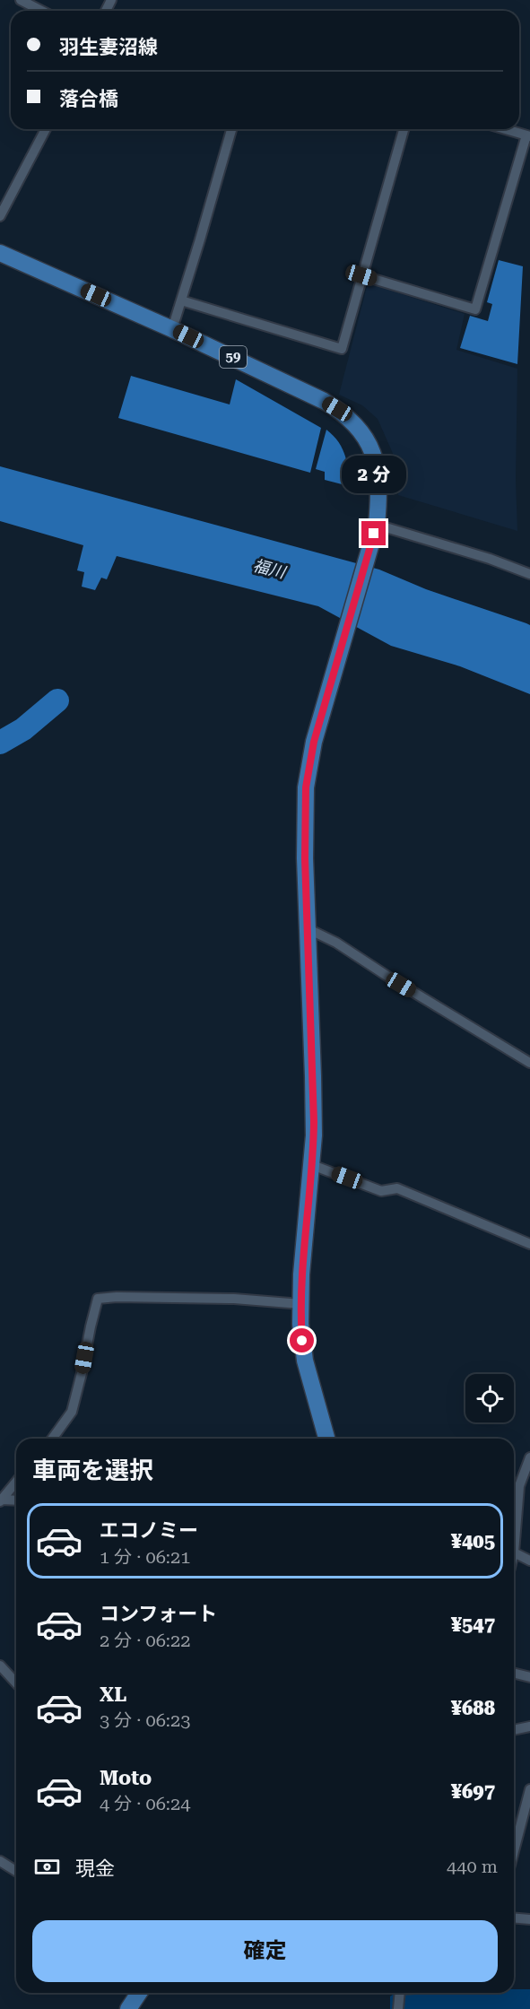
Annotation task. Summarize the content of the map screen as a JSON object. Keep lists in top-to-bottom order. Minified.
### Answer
{"streets":{"main road":["59"]},"water":["福川"],"page":{"banner":["羽生妻沼線","落合橋"],"bubble":"2 分","heading":"車両を選択","list":[{"name":"エコノミー","note":"1 分 · 06:21","value":"¥405"},{"name":"コンフォート","note":"2 分 · 06:22","value":"¥547"},{"name":"XL","note":"3 分 · 06:23","value":"¥688"},{"name":"Moto","note":"4 分 · 06:24","value":"¥697"}],"pay":["現金","440 m"],"buttons":"確定"}}
